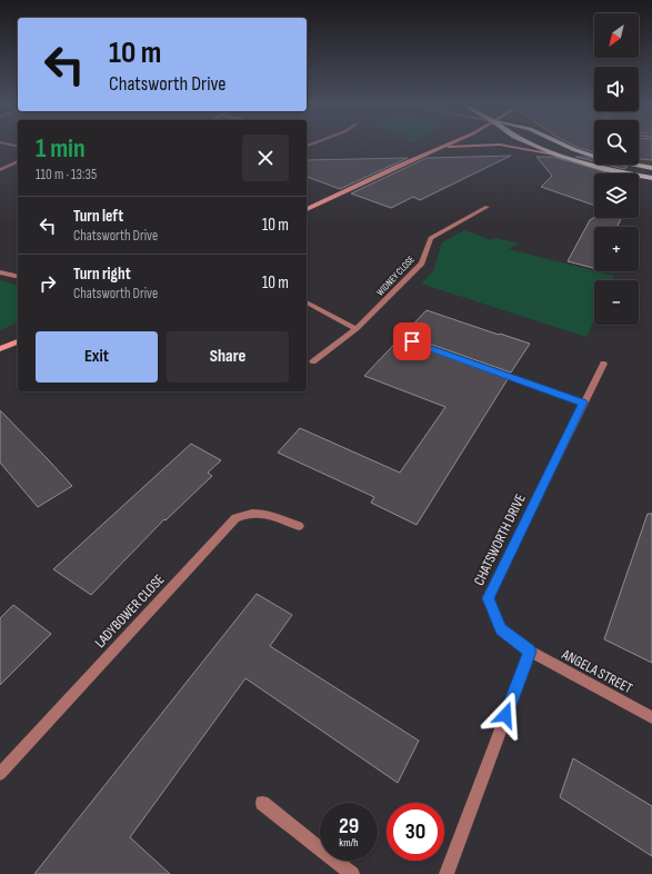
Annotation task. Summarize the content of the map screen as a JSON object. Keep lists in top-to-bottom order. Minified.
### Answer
{"streets":{"street":["WIDNEY CLOSE","CHATSWORTH DRIVE","LADYBOWER CLOSE","ANGELA STREET"]},"crossings":[["CHATSWORTH DRIVE","ANGELA STREET"]],"north":"bottom left","page":{"map_buttons":["+","−"],"turn":["10 m","Chatsworth Drive"],"heading":["1 min","110 m · 13:35"],"list":[{"name":"Turn left","note":"Chatsworth Drive","value":"10 m"},{"name":"Turn right","note":"Chatsworth Drive","value":"10 m"}],"buttons":["Exit","Share"],"speed":"29 km/h","limit":"30"}}
